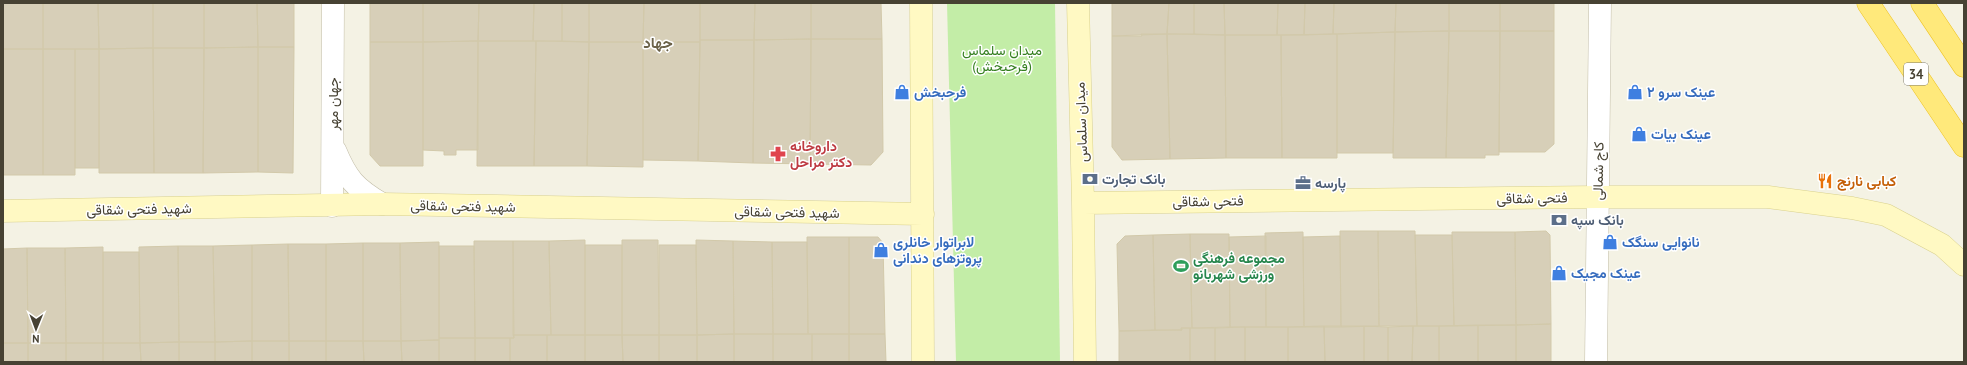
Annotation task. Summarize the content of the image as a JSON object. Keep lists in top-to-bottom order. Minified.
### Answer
{"streets":{"highway":["34"],"main road":["میدان سلماس","فتحی شقاقی","شهید فتحی شقاقی"],"street":["جهان مهر","کاج شمالی"]},"crossings":[["جهان مهر","شهید فتحی شقاقی"],["میدان سلماس","فتحی شقاقی"],["کاج شمالی","فتحی شقاقی"]],"districts":["جهاد"],"parks":["میدان سلماس (فرحبخش)"],"places":{"shop":["فرحبخش","عینک سرو ۲","عینک بیات","نانوایی سنگک","لابراتوار خانلری پروتزهای دندانی","عینک مجیک"],"pharmacy":["داروخانه دکتر مراحل"],"bank":["بانک تجارت","بانک سپه"],"restaurant":["کبابی نارنج"],"office":["پارسه"],"sports":["مجموعه فرهنگی ورزشی شهربانو"]},"north":"bottom"}
